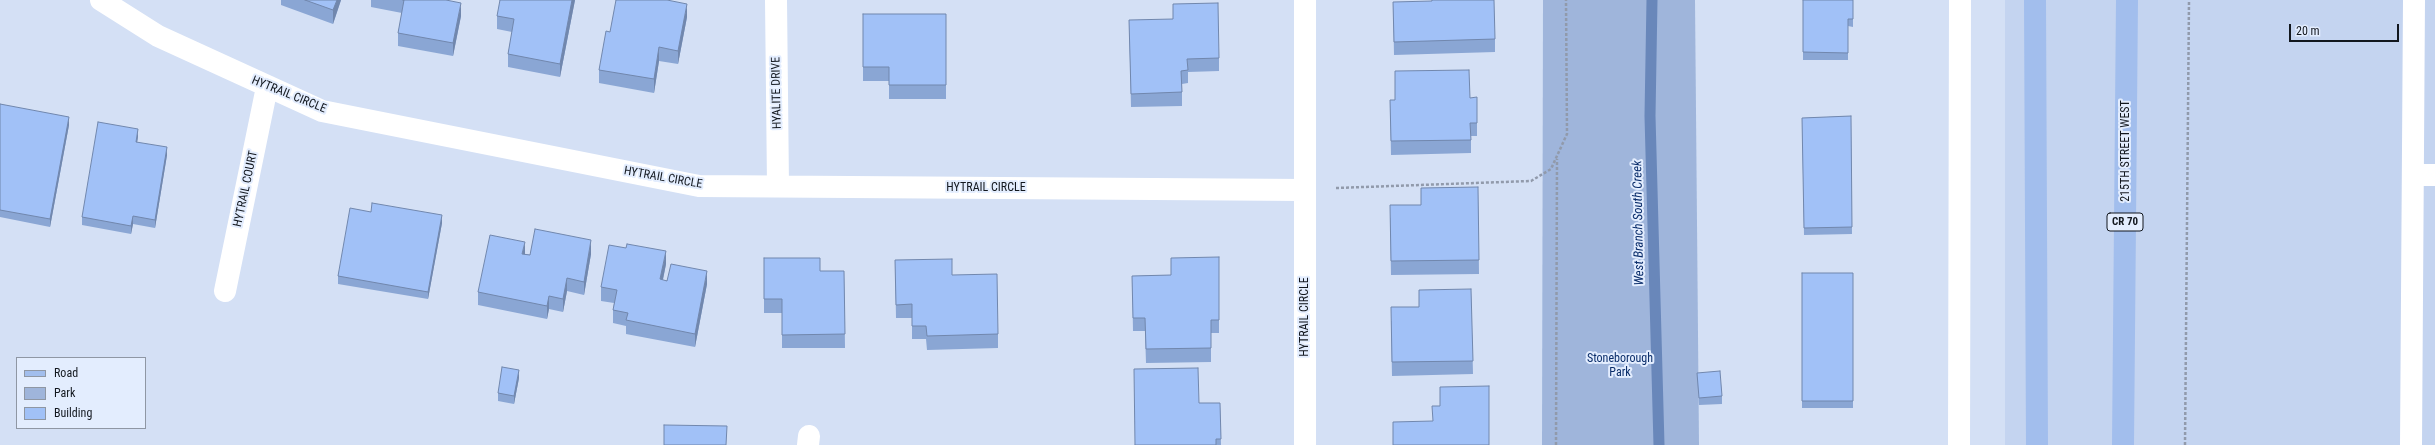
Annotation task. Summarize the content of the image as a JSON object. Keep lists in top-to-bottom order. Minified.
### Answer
{"streets":{"main road":["215TH STREET WEST","CR 70"],"street":["HYALITE DRIVE","HYTRAIL CIRCLE","HYTRAIL COURT"]},"crossings":[["HYALITE DRIVE","HYTRAIL CIRCLE"],["HYTRAIL CIRCLE","HYTRAIL COURT"]],"water":["West Branch South Creek"],"parks":["Stoneborough Park"],"legend":["Road","Park","Building"],"scale_bar":"20 m"}
